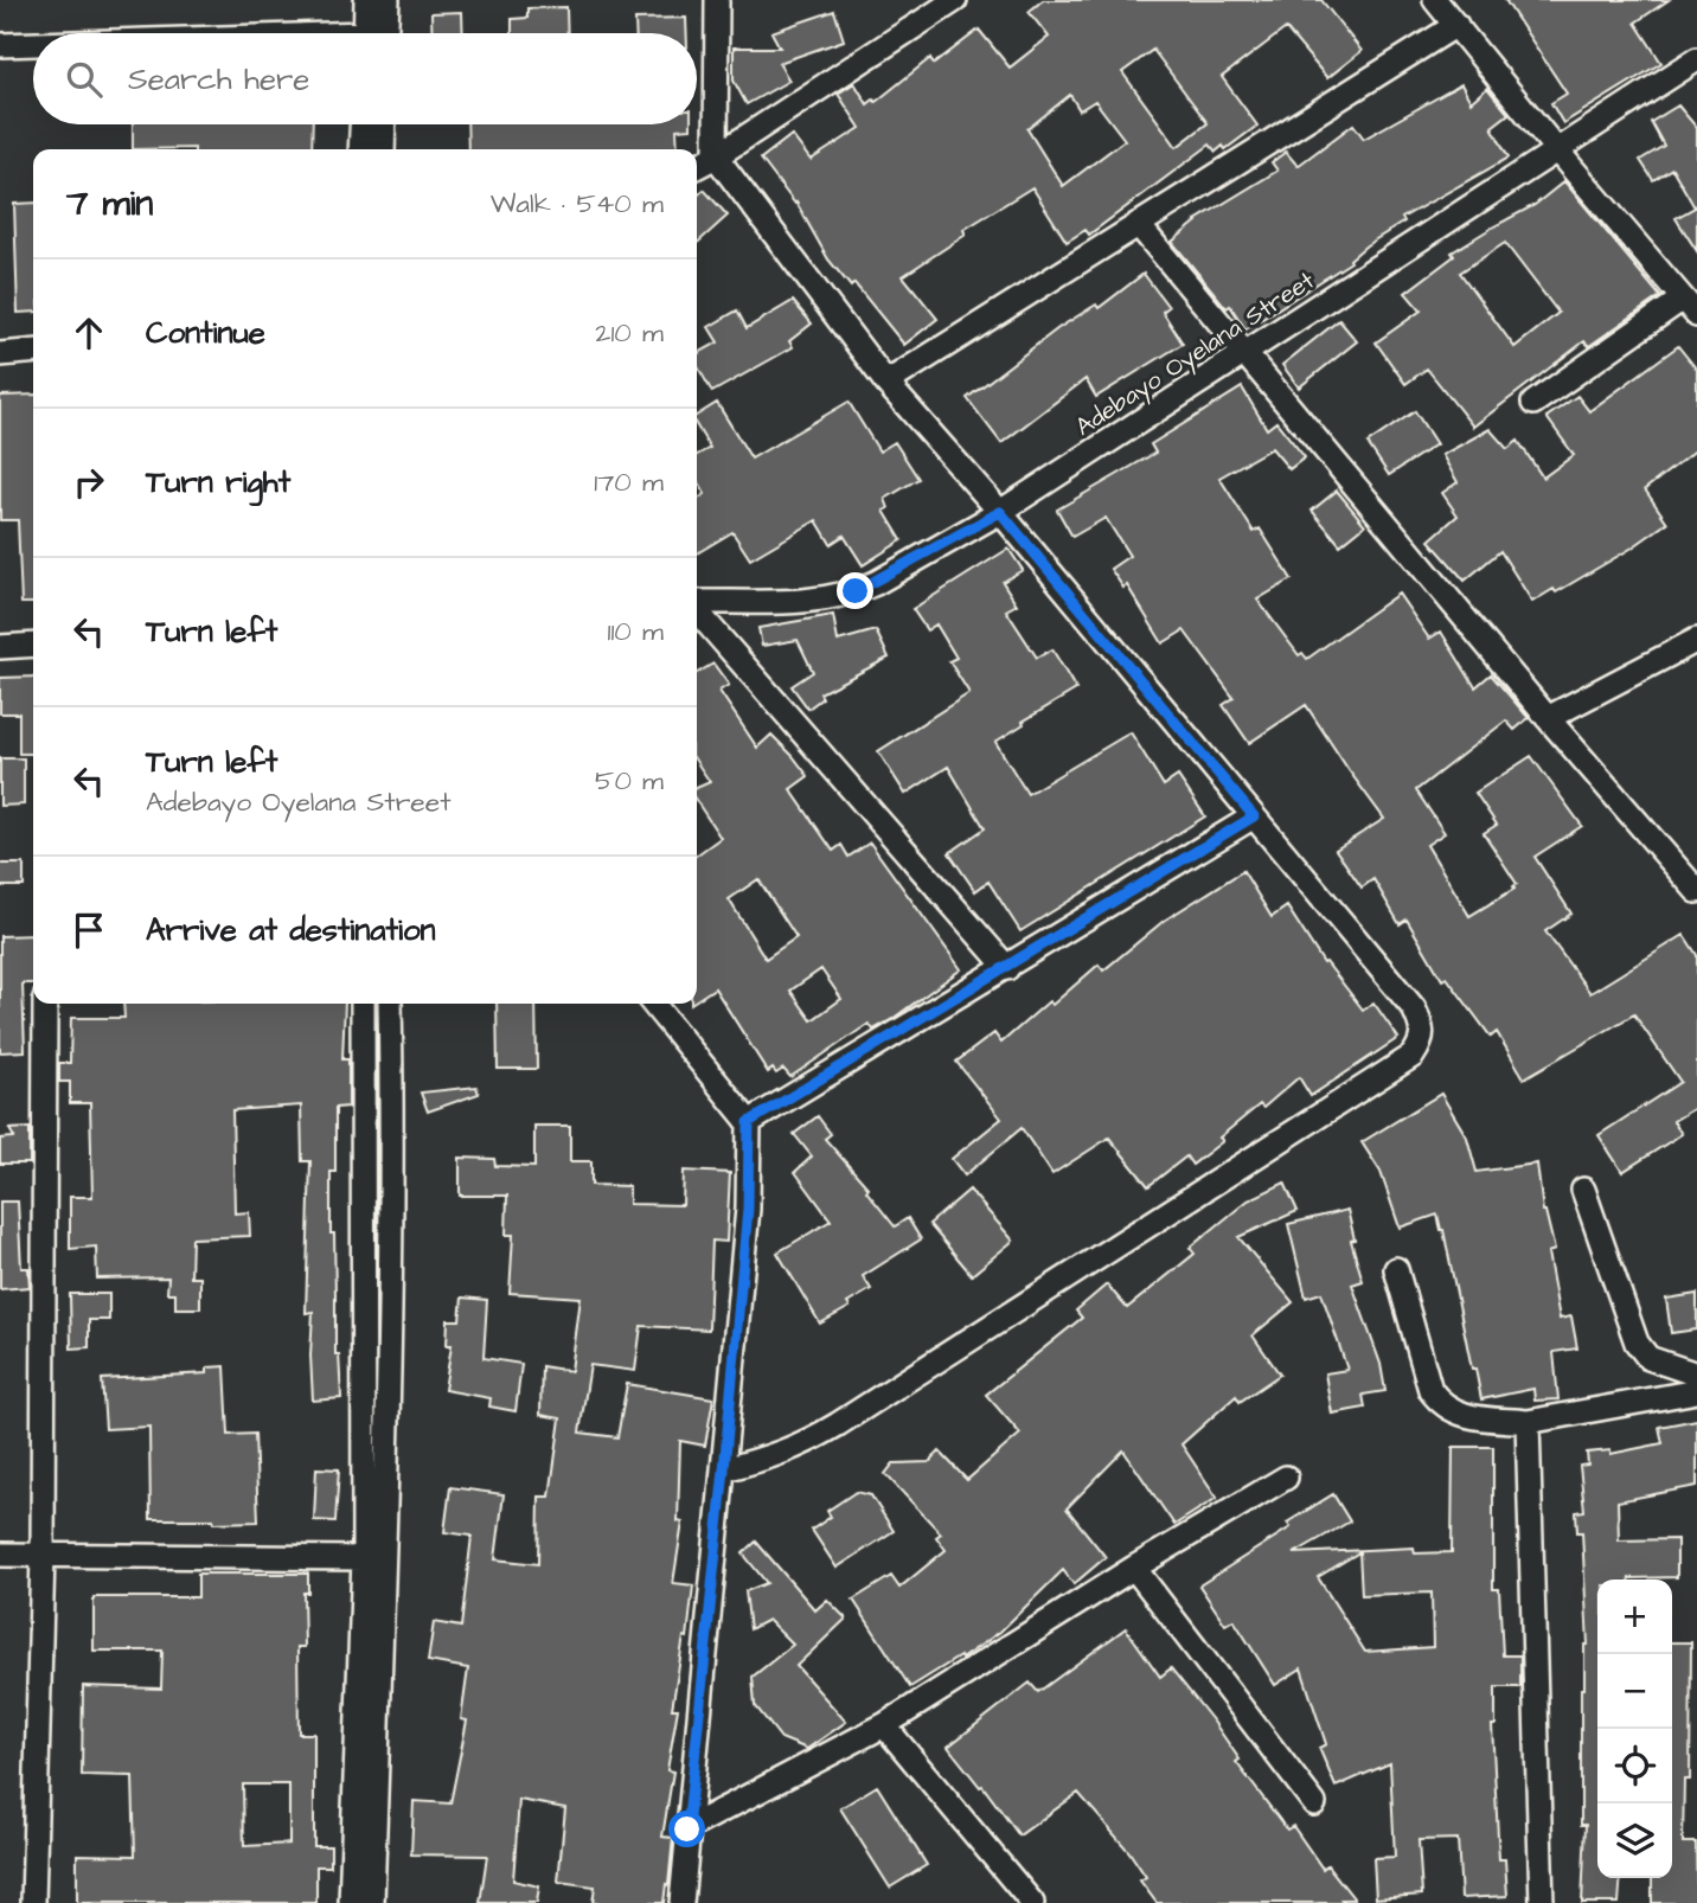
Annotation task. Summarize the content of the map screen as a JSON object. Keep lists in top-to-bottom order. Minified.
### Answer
{"streets":{"street":["Adebayo Oyelana Street"]},"page":{"search":"Search here","heading":["7 min","Walk · 540 m"],"list":[["Continue","210 m"],["Turn right","170 m"],["Turn left","110 m"],["Turn left","Adebayo Oyelana Street","50 m"],"Arrive at destination"],"map_buttons":["+","−"]}}
